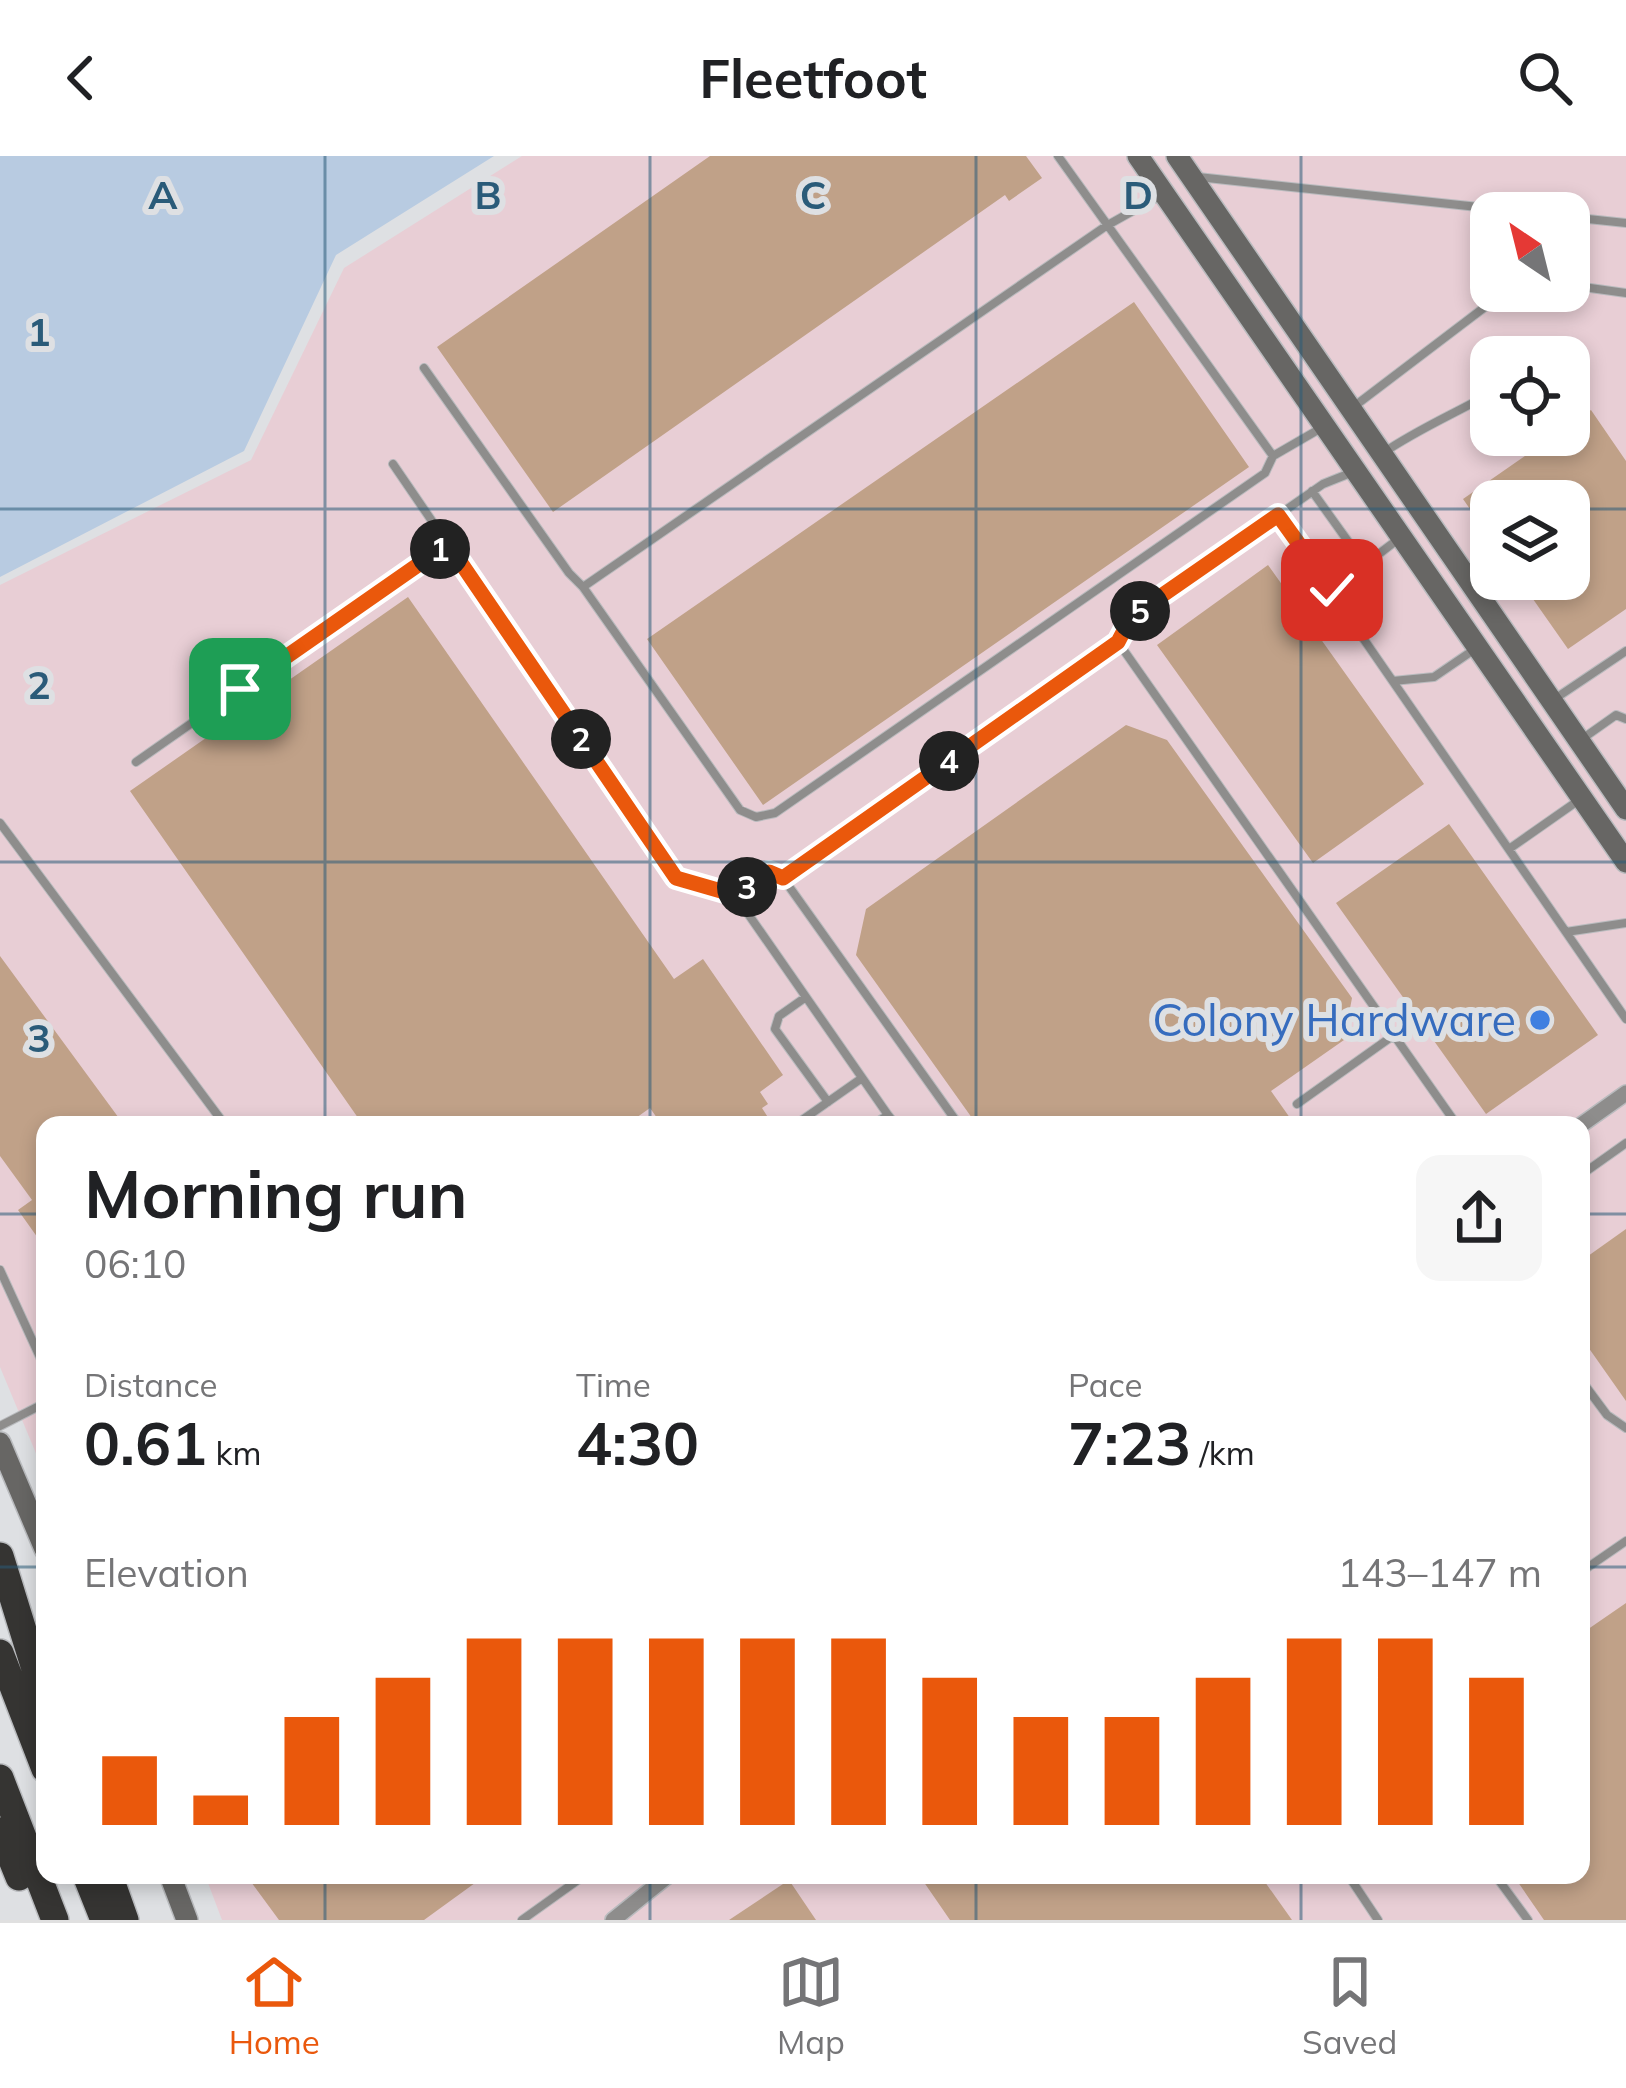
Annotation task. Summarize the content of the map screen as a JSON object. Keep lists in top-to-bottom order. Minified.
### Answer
{"places":["Colony Hardware"],"north":"top left","page":{"header":"Fleetfoot","pins":["1","5","2","4","3"],"heading":["Morning run","06:10"],"stats":[["Distance","0.61 km"],["Time","4:30"],["Pace","7:23 /km"]],"chart":["Elevation","143–147 m"],"tabs":["Home","Map","Saved"]},"grid":{"columns":["A","B","C","D"],"rows":["1","2","3"]}}
